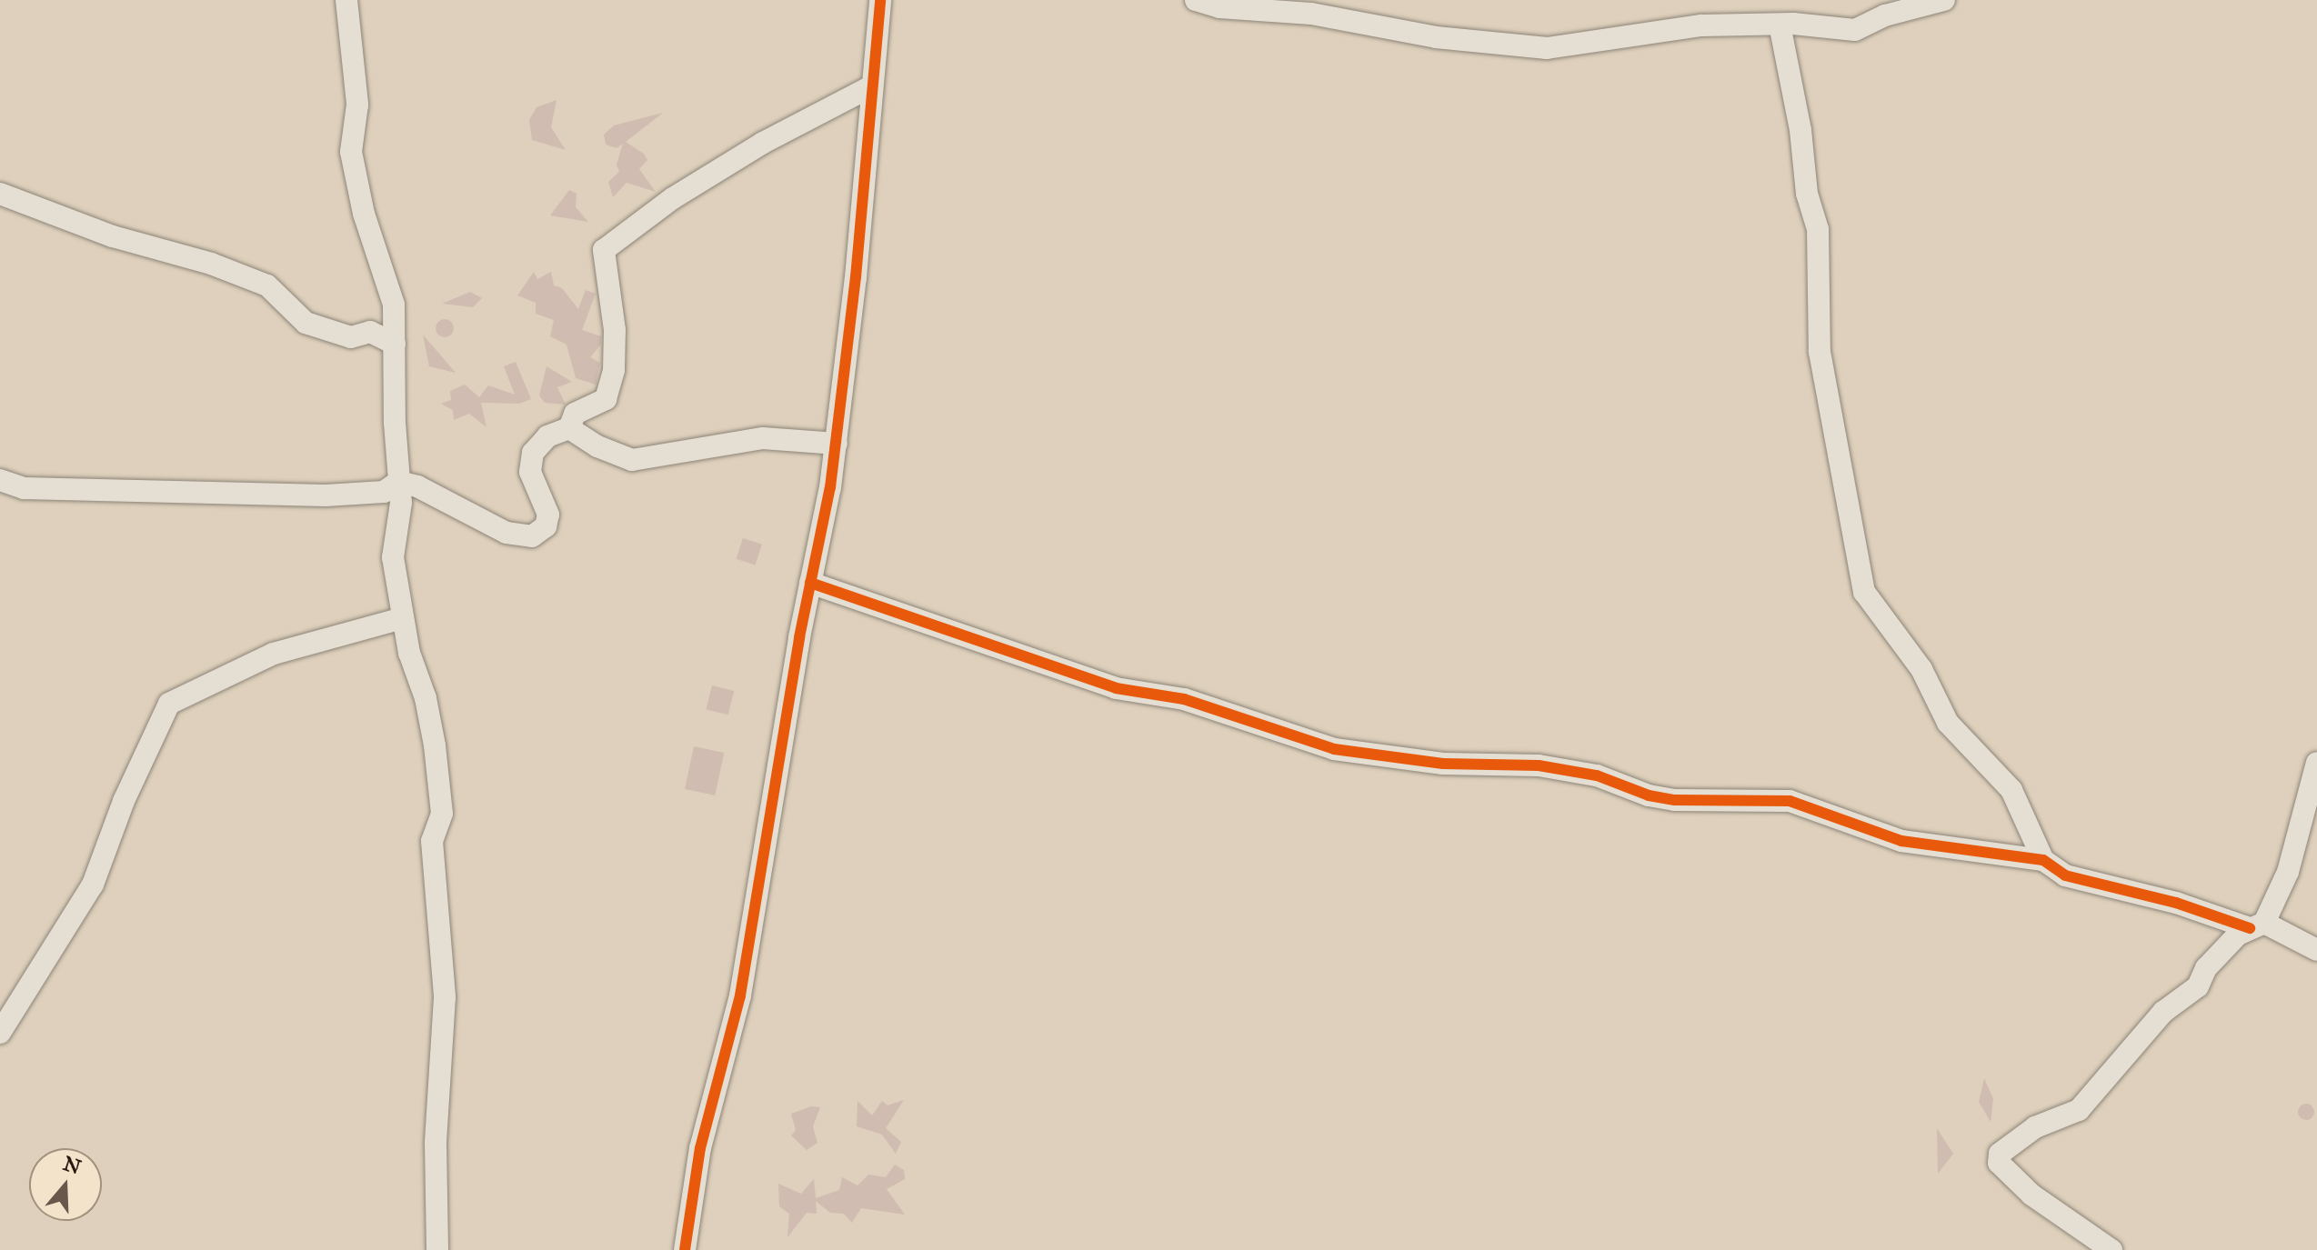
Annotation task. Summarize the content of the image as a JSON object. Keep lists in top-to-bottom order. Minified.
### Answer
{"north":"top"}
